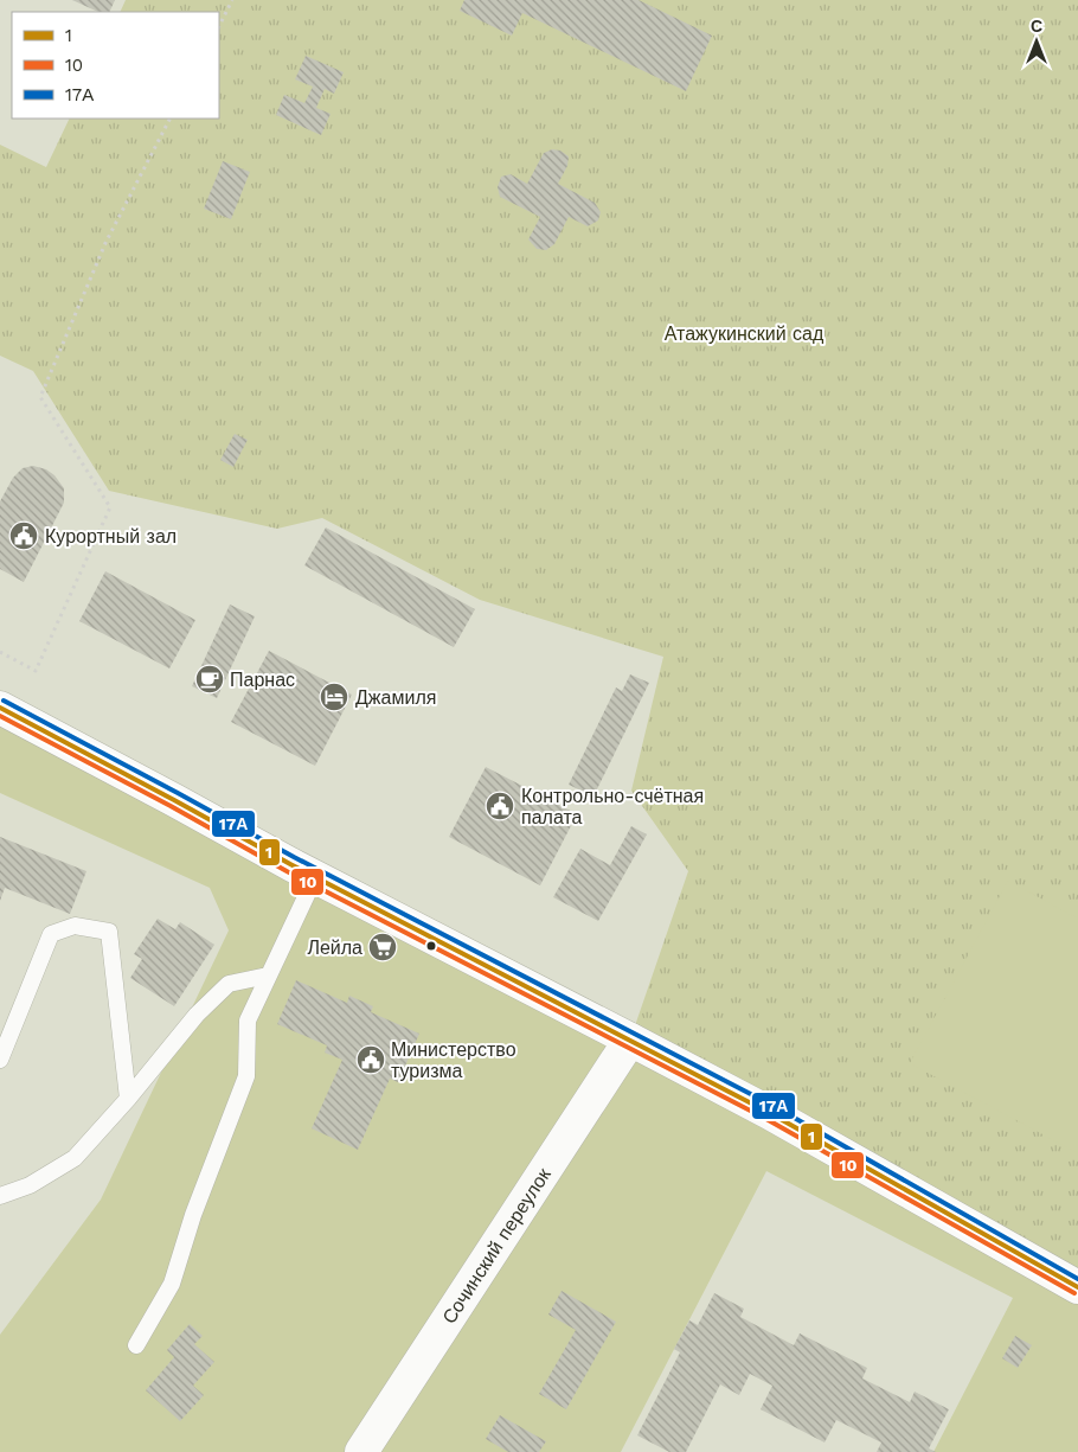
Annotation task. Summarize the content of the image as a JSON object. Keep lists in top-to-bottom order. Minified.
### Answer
{"streets":{"street":["Сочинский переулок"]},"parks":["Атажукинский сад"],"places":{"public building":["Курортный зал","Контрольно-счётная палата","Министерство туризма"],"cafe":["Парнас"],"hotel":["Джамиля"],"supermarket":["Лейла"]},"lines":["transit line 17А","transit line 1","transit line 10"],"legend":["1","10","17А"],"north":"top"}
